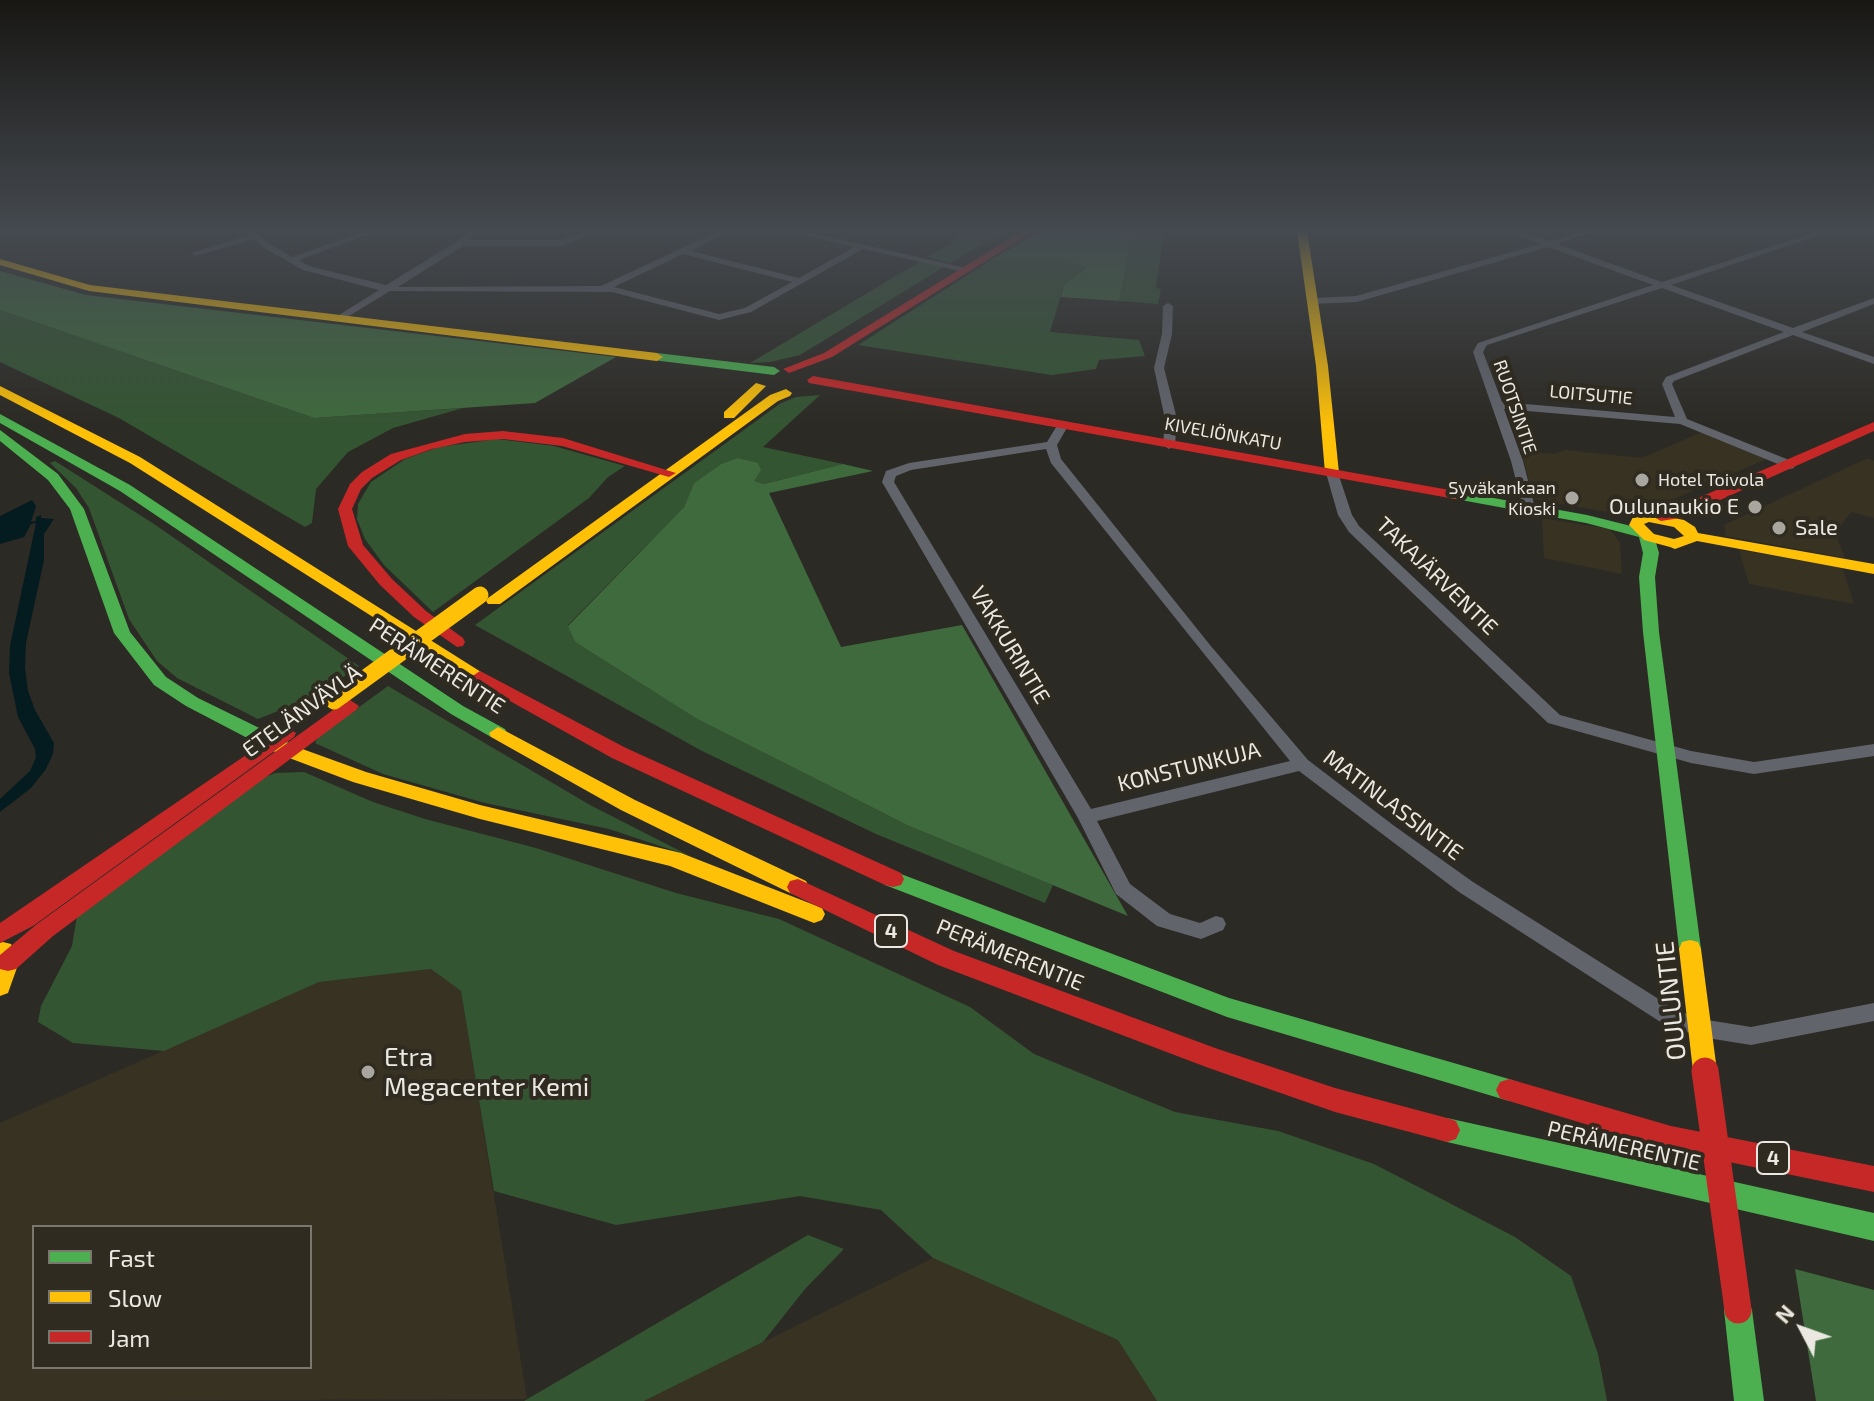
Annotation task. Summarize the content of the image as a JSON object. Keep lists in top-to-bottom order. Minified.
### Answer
{"streets":{"main road":["KIVELIÖNKATU","TAKAJÄRVENTIE","PERÄMERENTIE","ETELÄNVÄYLÄ","4","OULUNTIE"],"street":["LOITSUTIE","RUOTSINTIE","VAKKURINTIE","KONSTUNKUJA","MATINLASSINTIE"]},"crossings":[["LOITSUTIE","RUOTSINTIE"],["RUOTSINTIE","KIVELIÖNKATU"],["KIVELIÖNKATU","TAKAJÄRVENTIE"],["KIVELIÖNKATU","ETELÄNVÄYLÄ"],["KIVELIÖNKATU","OULUNTIE"],["TAKAJÄRVENTIE","OULUNTIE"],["VAKKURINTIE","KONSTUNKUJA"],["VAKKURINTIE","MATINLASSINTIE"],["KONSTUNKUJA","MATINLASSINTIE"],["MATINLASSINTIE","OULUNTIE"]],"places":["Hotel Toivola","Syväkankaan Kioski","Oulunaukio E","Sale","Etra Megacenter Kemi"],"legend":["Fast","Slow","Jam"],"north":"top left"}
